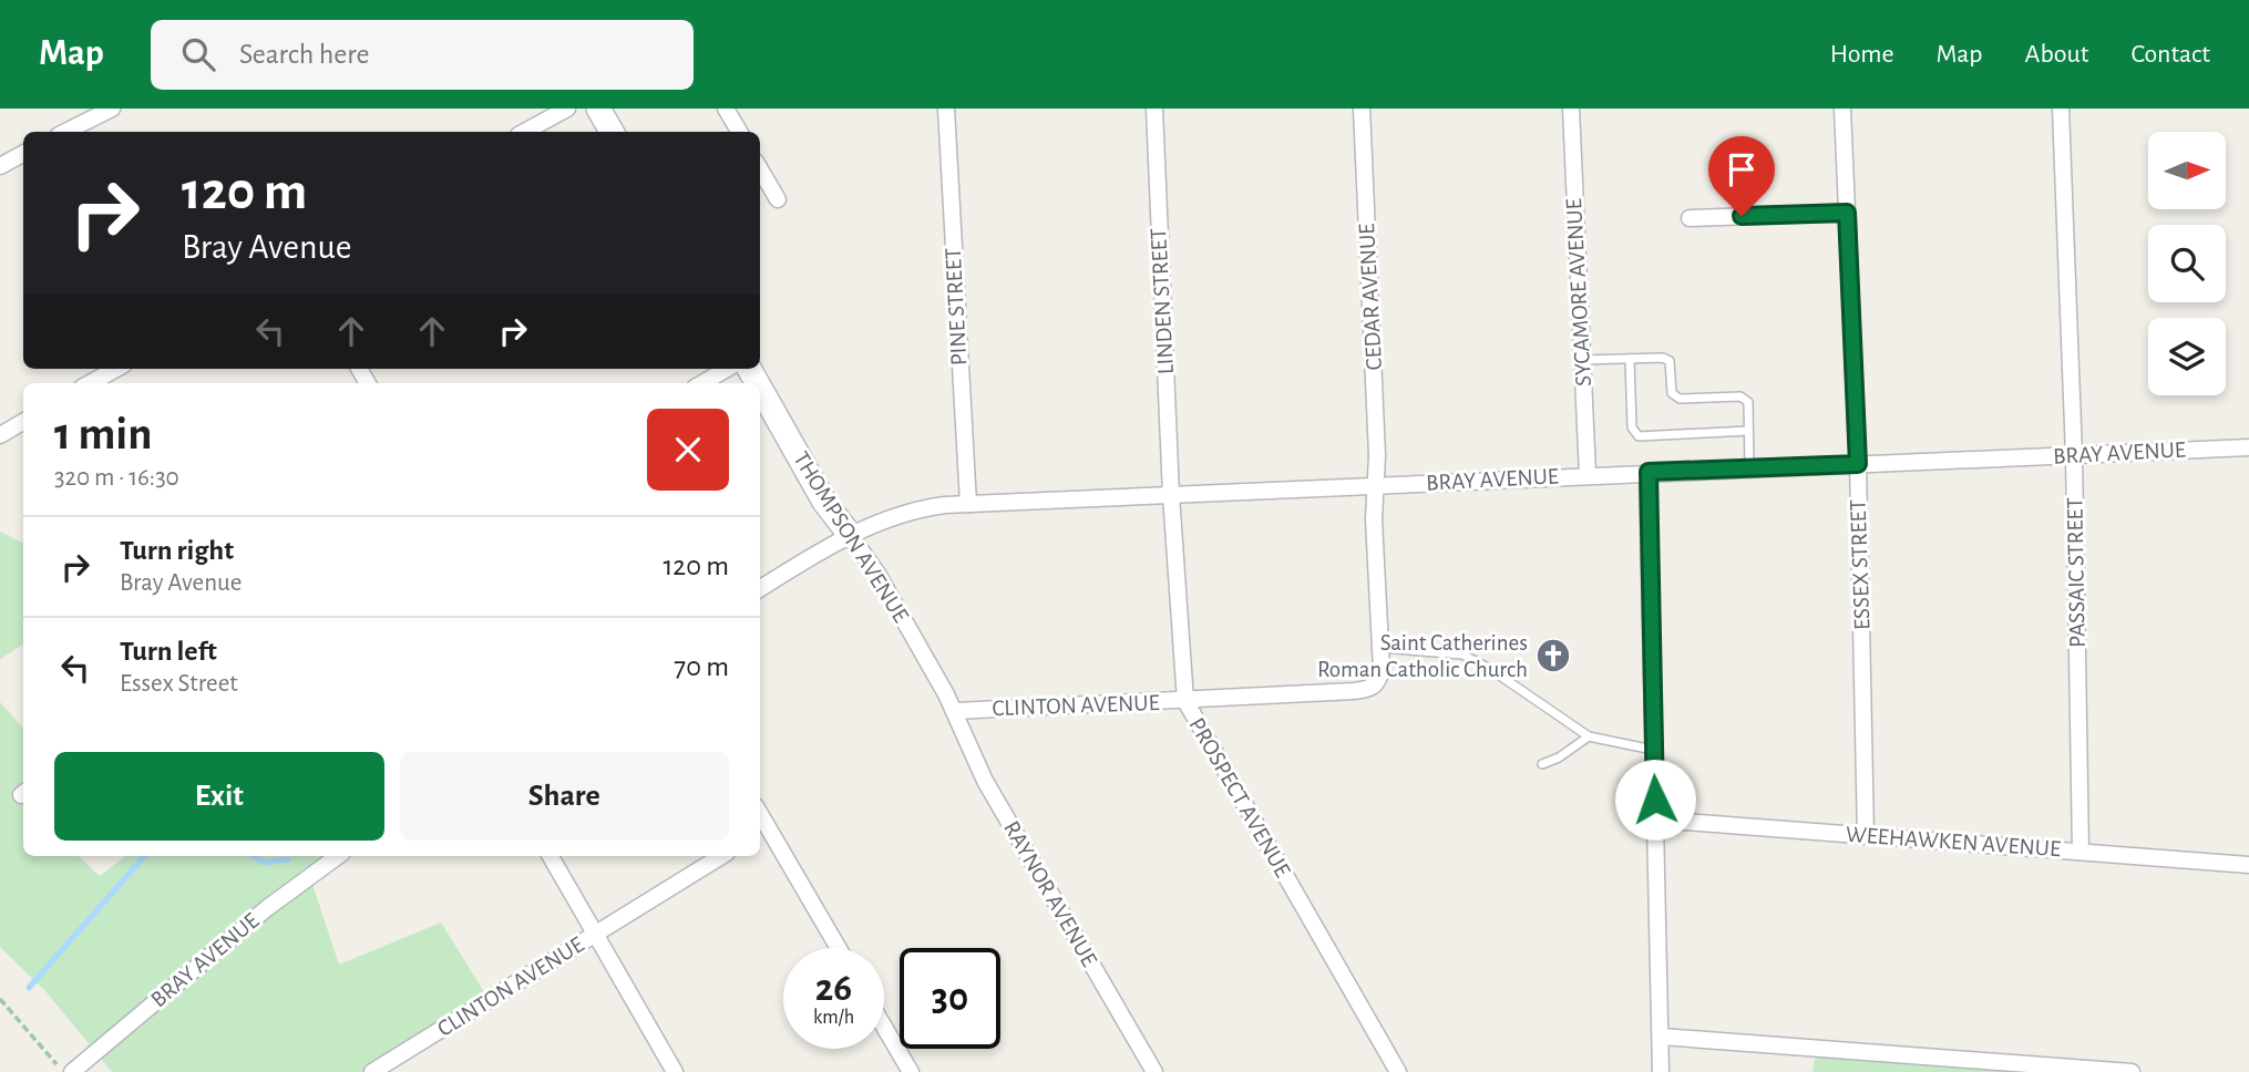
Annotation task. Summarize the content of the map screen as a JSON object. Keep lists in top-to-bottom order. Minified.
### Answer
{"streets":{"street":["SYCAMORE AVENUE","CEDAR AVENUE","LINDEN STREET","PINE STREET","BRAY AVENUE","THOMPSON AVENUE","ESSEX STREET","PASSAIC STREET","CLINTON AVENUE","PROSPECT AVENUE","WEEHAWKEN AVENUE","RAYNOR AVENUE"]},"crossings":[["SYCAMORE AVENUE","BRAY AVENUE"],["CEDAR AVENUE","BRAY AVENUE"],["CEDAR AVENUE","CLINTON AVENUE"],["LINDEN STREET","BRAY AVENUE"],["LINDEN STREET","PROSPECT AVENUE"],["PINE STREET","BRAY AVENUE"],["BRAY AVENUE","THOMPSON AVENUE"],["BRAY AVENUE","ESSEX STREET"],["BRAY AVENUE","PASSAIC STREET"],["BRAY AVENUE","PROSPECT AVENUE"],["THOMPSON AVENUE","CLINTON AVENUE"],["THOMPSON AVENUE","RAYNOR AVENUE"],["ESSEX STREET","WEEHAWKEN AVENUE"],["PASSAIC STREET","WEEHAWKEN AVENUE"],["CLINTON AVENUE","PROSPECT AVENUE"],["CLINTON AVENUE","RAYNOR AVENUE"]],"places":{"church":["Saint Catherines Roman Catholic Church"]},"north":"right","page":{"header":"Map","search":"Search here","nav":["Home","Map","About","Contact"],"turn":["120 m","Bray Avenue"],"heading":["1 min","320 m · 16:30"],"list":[{"name":"Turn right","note":"Bray Avenue","value":"120 m"},{"name":"Turn left","note":"Essex Street","value":"70 m"}],"buttons":["Exit","Share"],"speed":"26 km/h","limit":"30"}}
